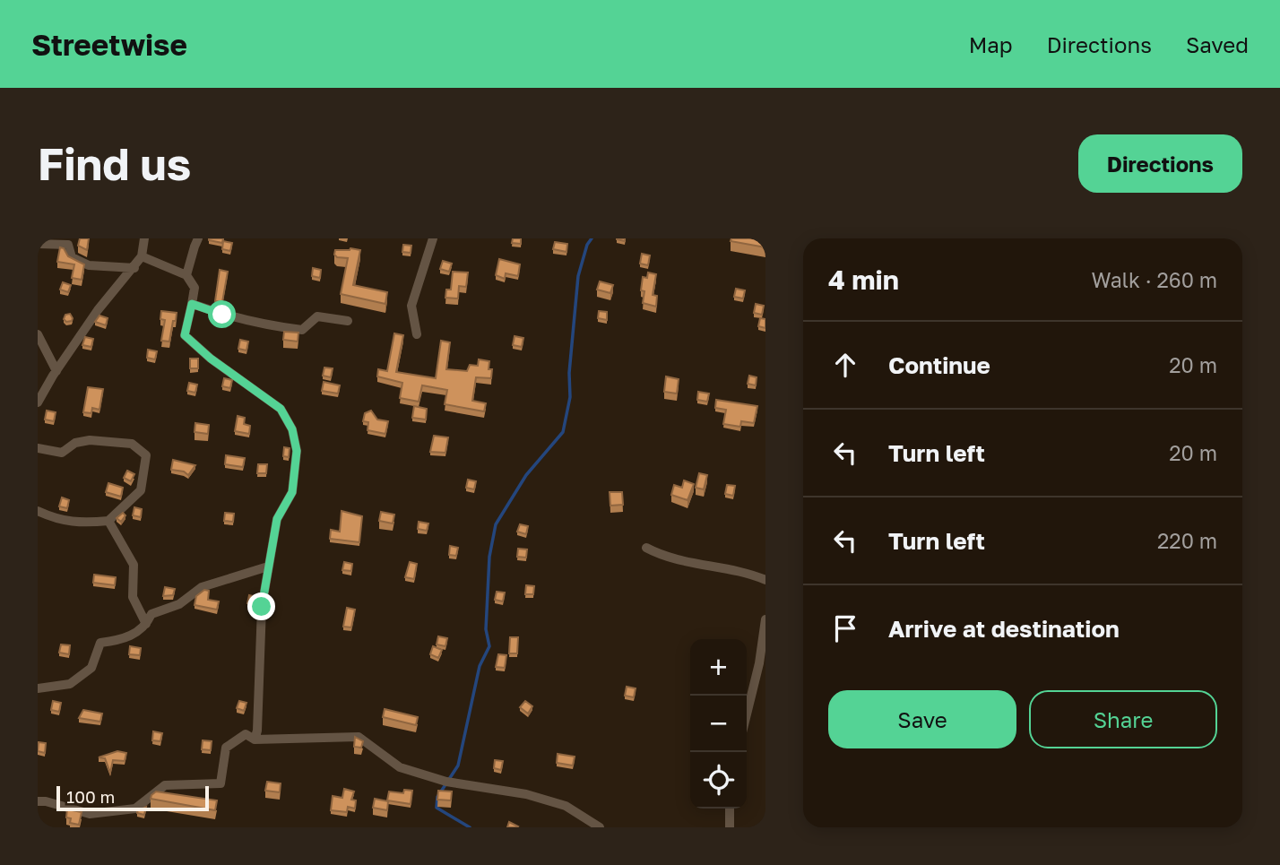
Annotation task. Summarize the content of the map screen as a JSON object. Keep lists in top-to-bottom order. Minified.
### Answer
{"scale_bar":"100 m","page":{"header":"Streetwise","nav":["Map","Directions","Saved"],"buttons":["Directions",["Save","Share"]],"title":"Find us","heading":["4 min","Walk · 260 m"],"list":[["Continue","20 m"],["Turn left","20 m"],["Turn left","220 m"],"Arrive at destination"],"map_buttons":["+","−"],"scale":"100 m"}}
